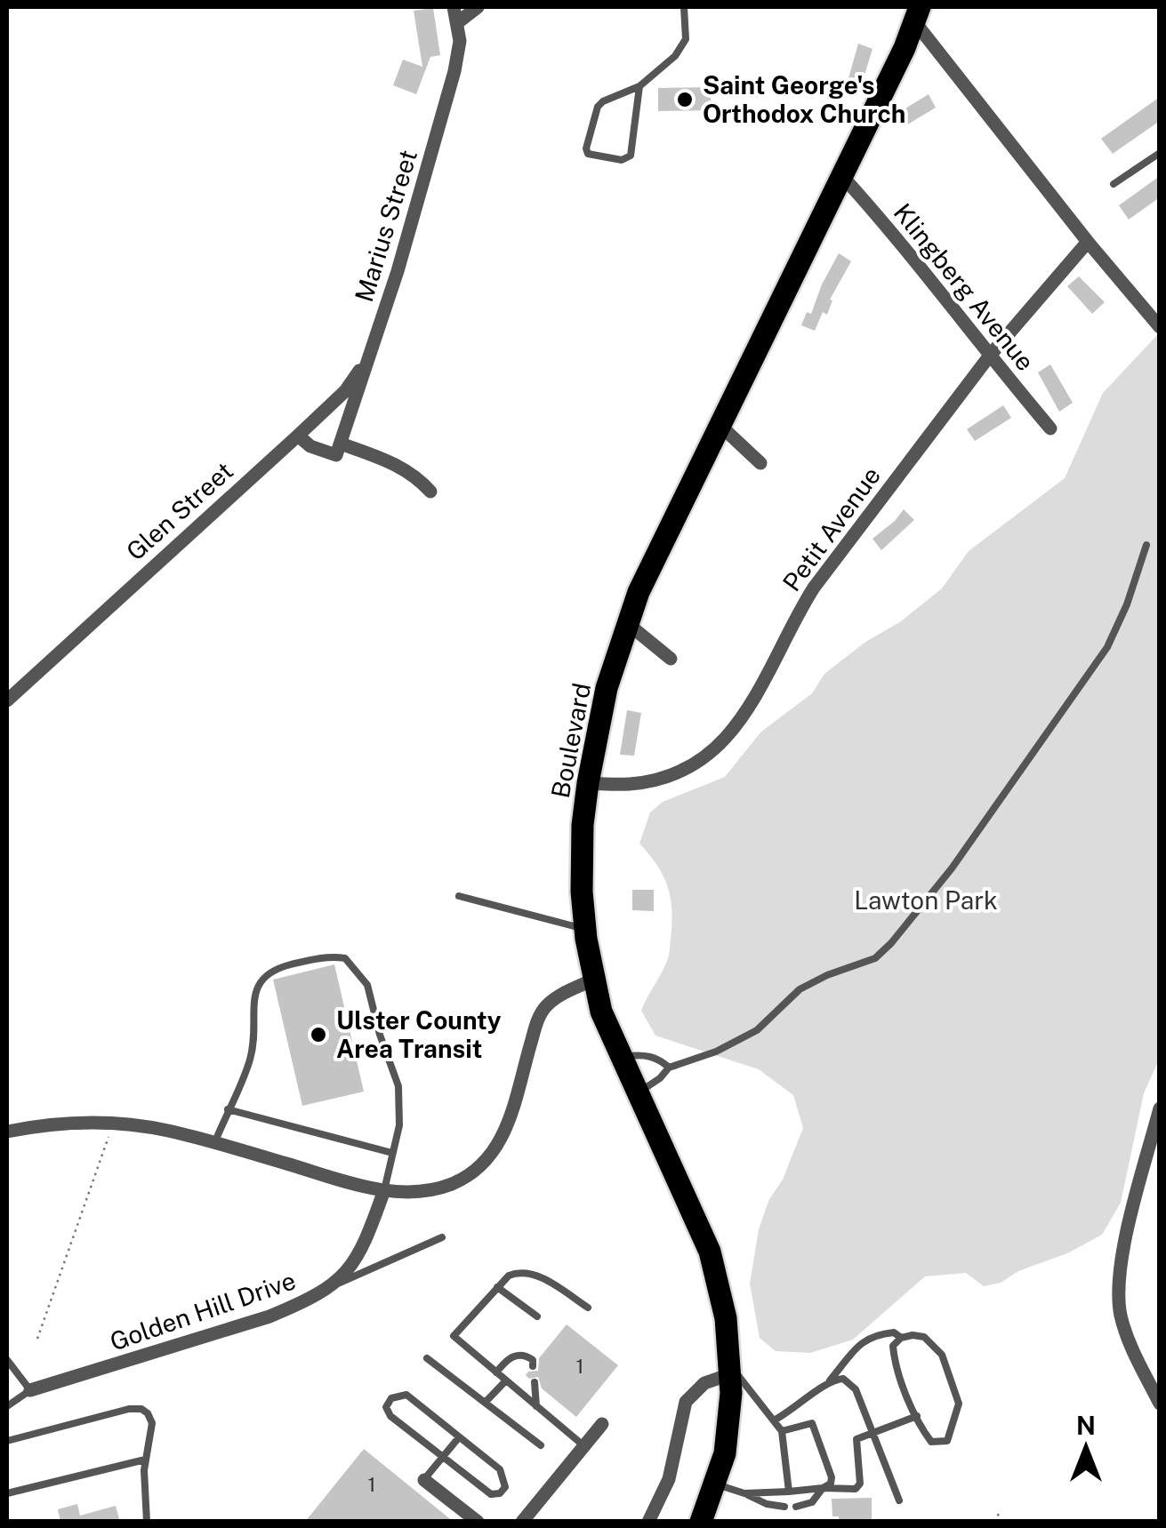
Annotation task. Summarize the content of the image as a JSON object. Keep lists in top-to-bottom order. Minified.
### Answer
{"streets":{"main road":["Boulevard"],"street":["Marius Street","Klingberg Avenue","Glen Street","Petit Avenue","Golden Hill Drive"]},"crossings":[["Marius Street","Glen Street"],["Klingberg Avenue","Petit Avenue"],["Klingberg Avenue","Boulevard"],["Petit Avenue","Boulevard"]],"parks":["Lawton Park"],"places":["Saint George's Orthodox Church","Ulster County Area Transit"],"house_numbers":["1","1"],"north":"top"}
